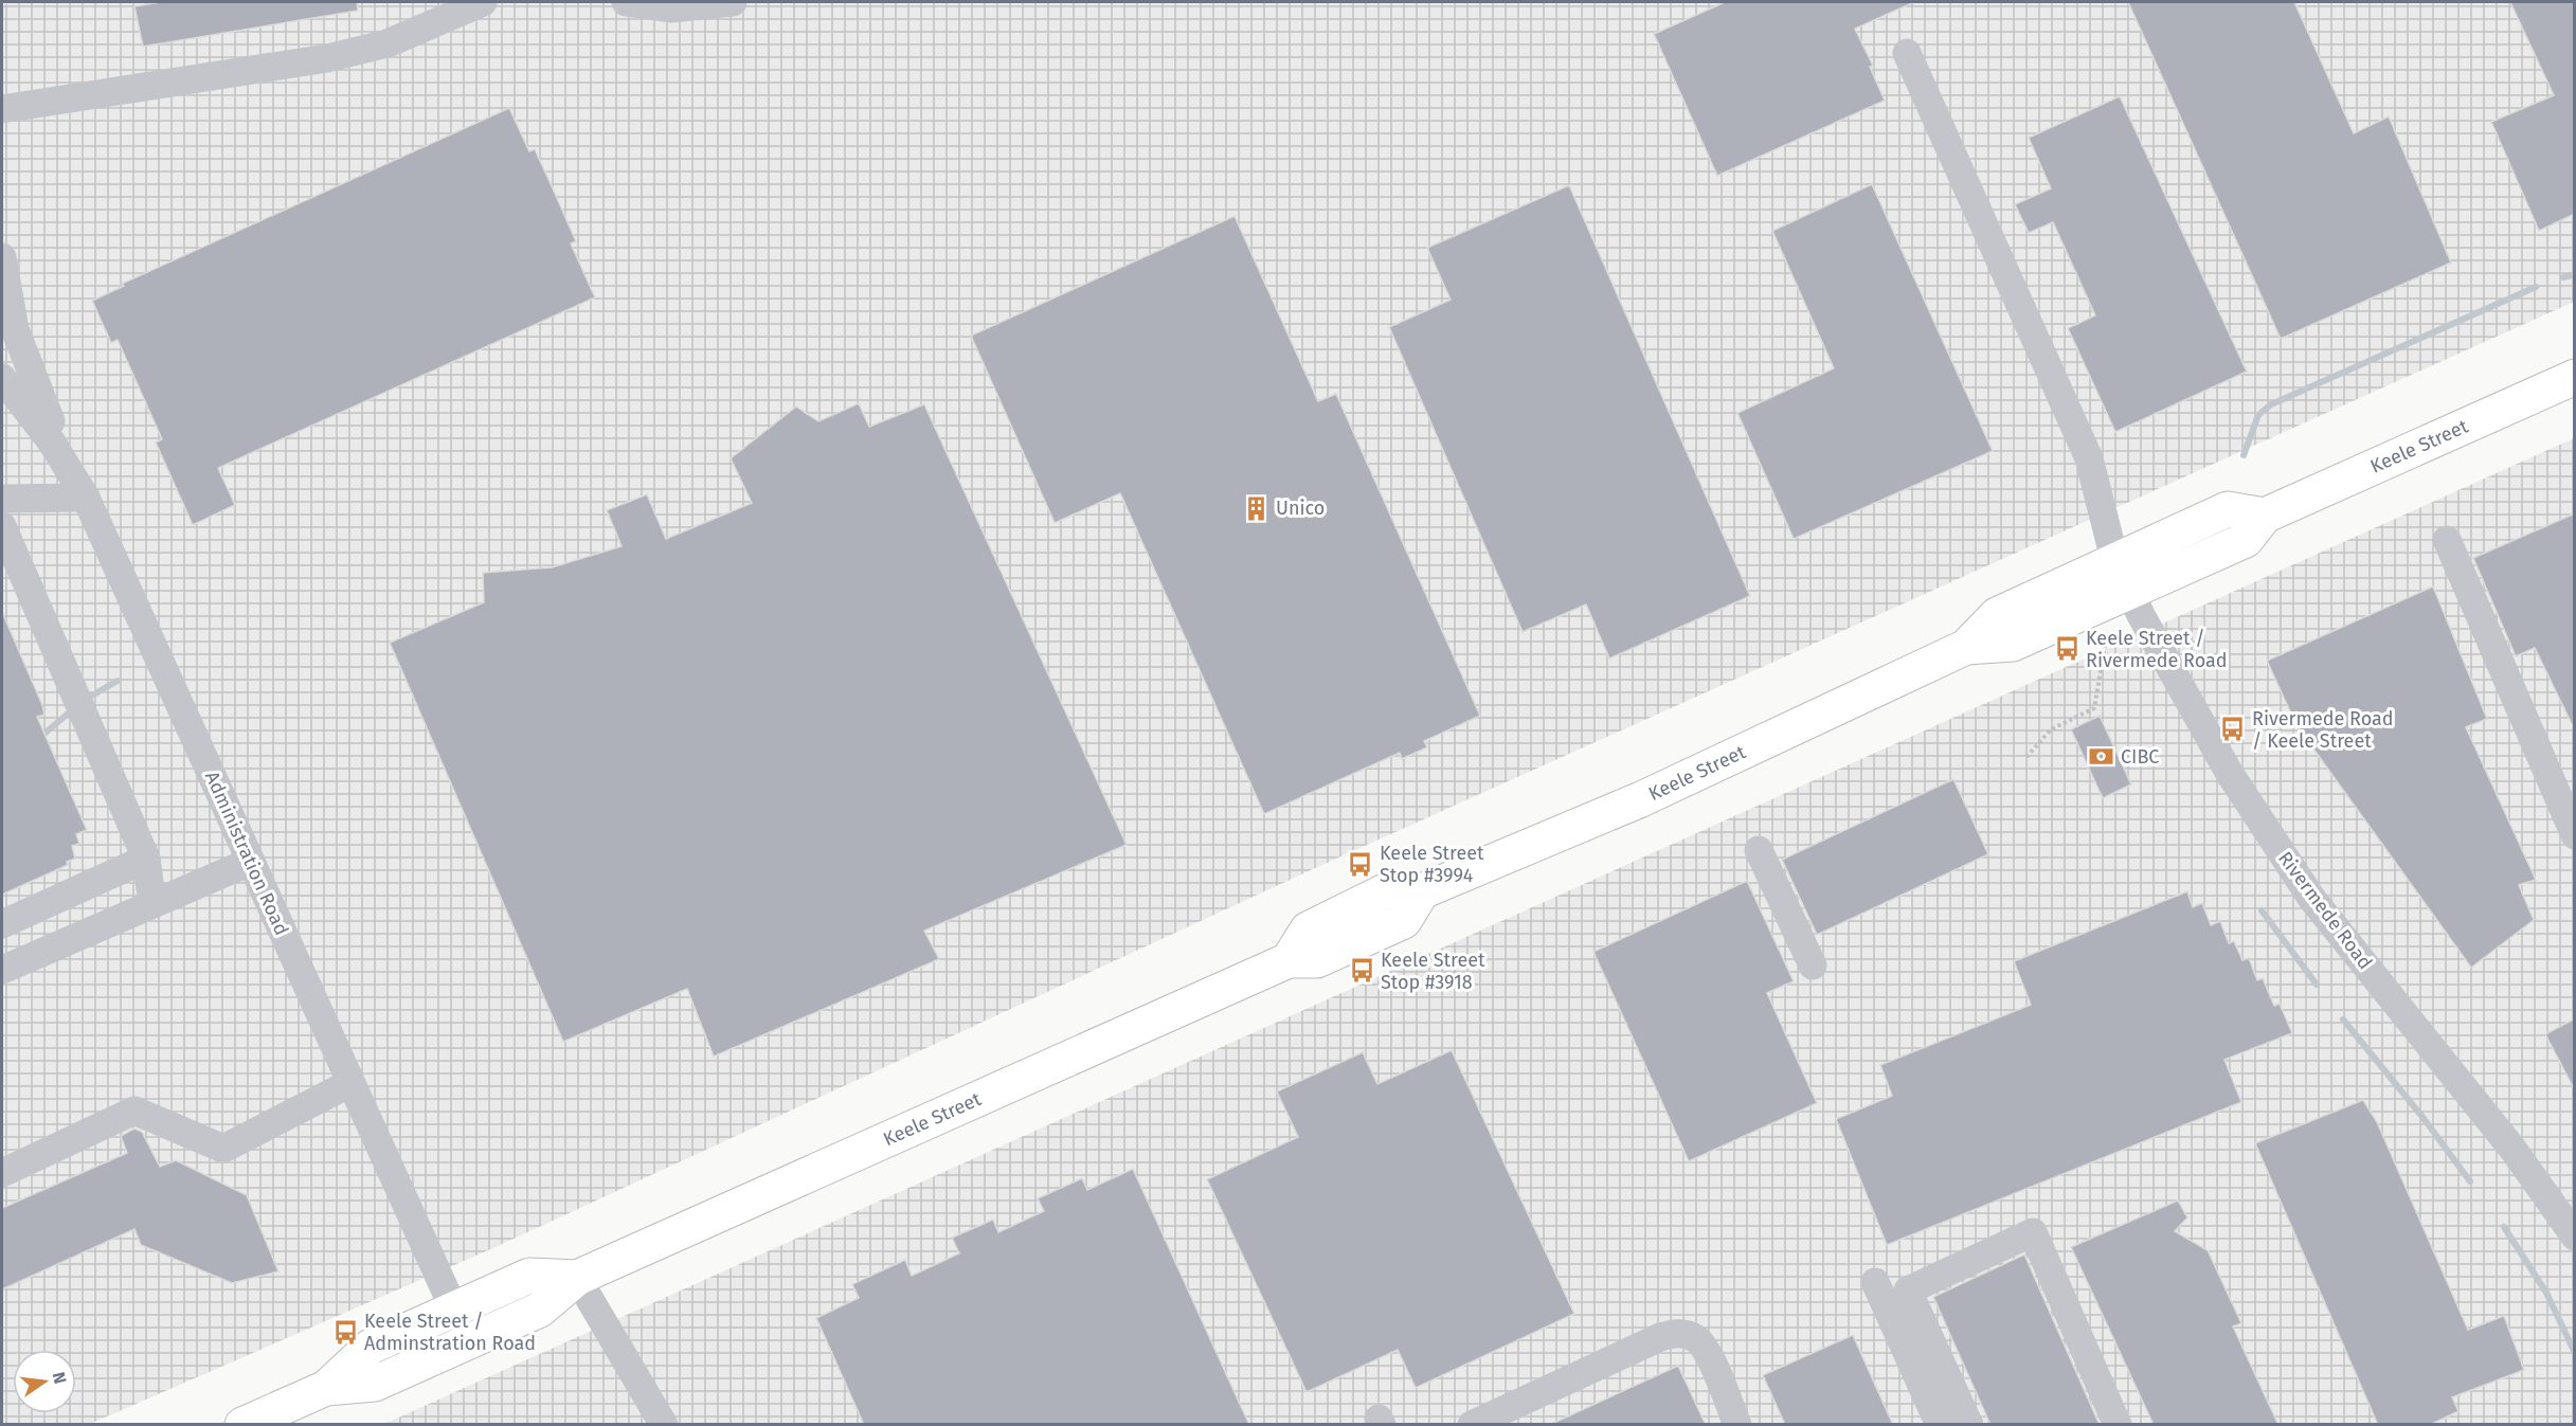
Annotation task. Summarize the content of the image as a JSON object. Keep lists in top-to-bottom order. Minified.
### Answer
{"streets":{"main road":["Keele Street"],"street":["Administration Road","Rivermede Road"]},"crossings":[["Keele Street","Administration Road"],["Keele Street","Rivermede Road"]],"places":{"building":["Unico"],"bus stop":["Keele Street / Rivermede Road","Rivermede Road / Keele Street","Keele Street Stop #3994","Keele Street Stop #3918","Keele Street / Adminstration Road"],"bank":["CIBC"]},"north":"right"}
